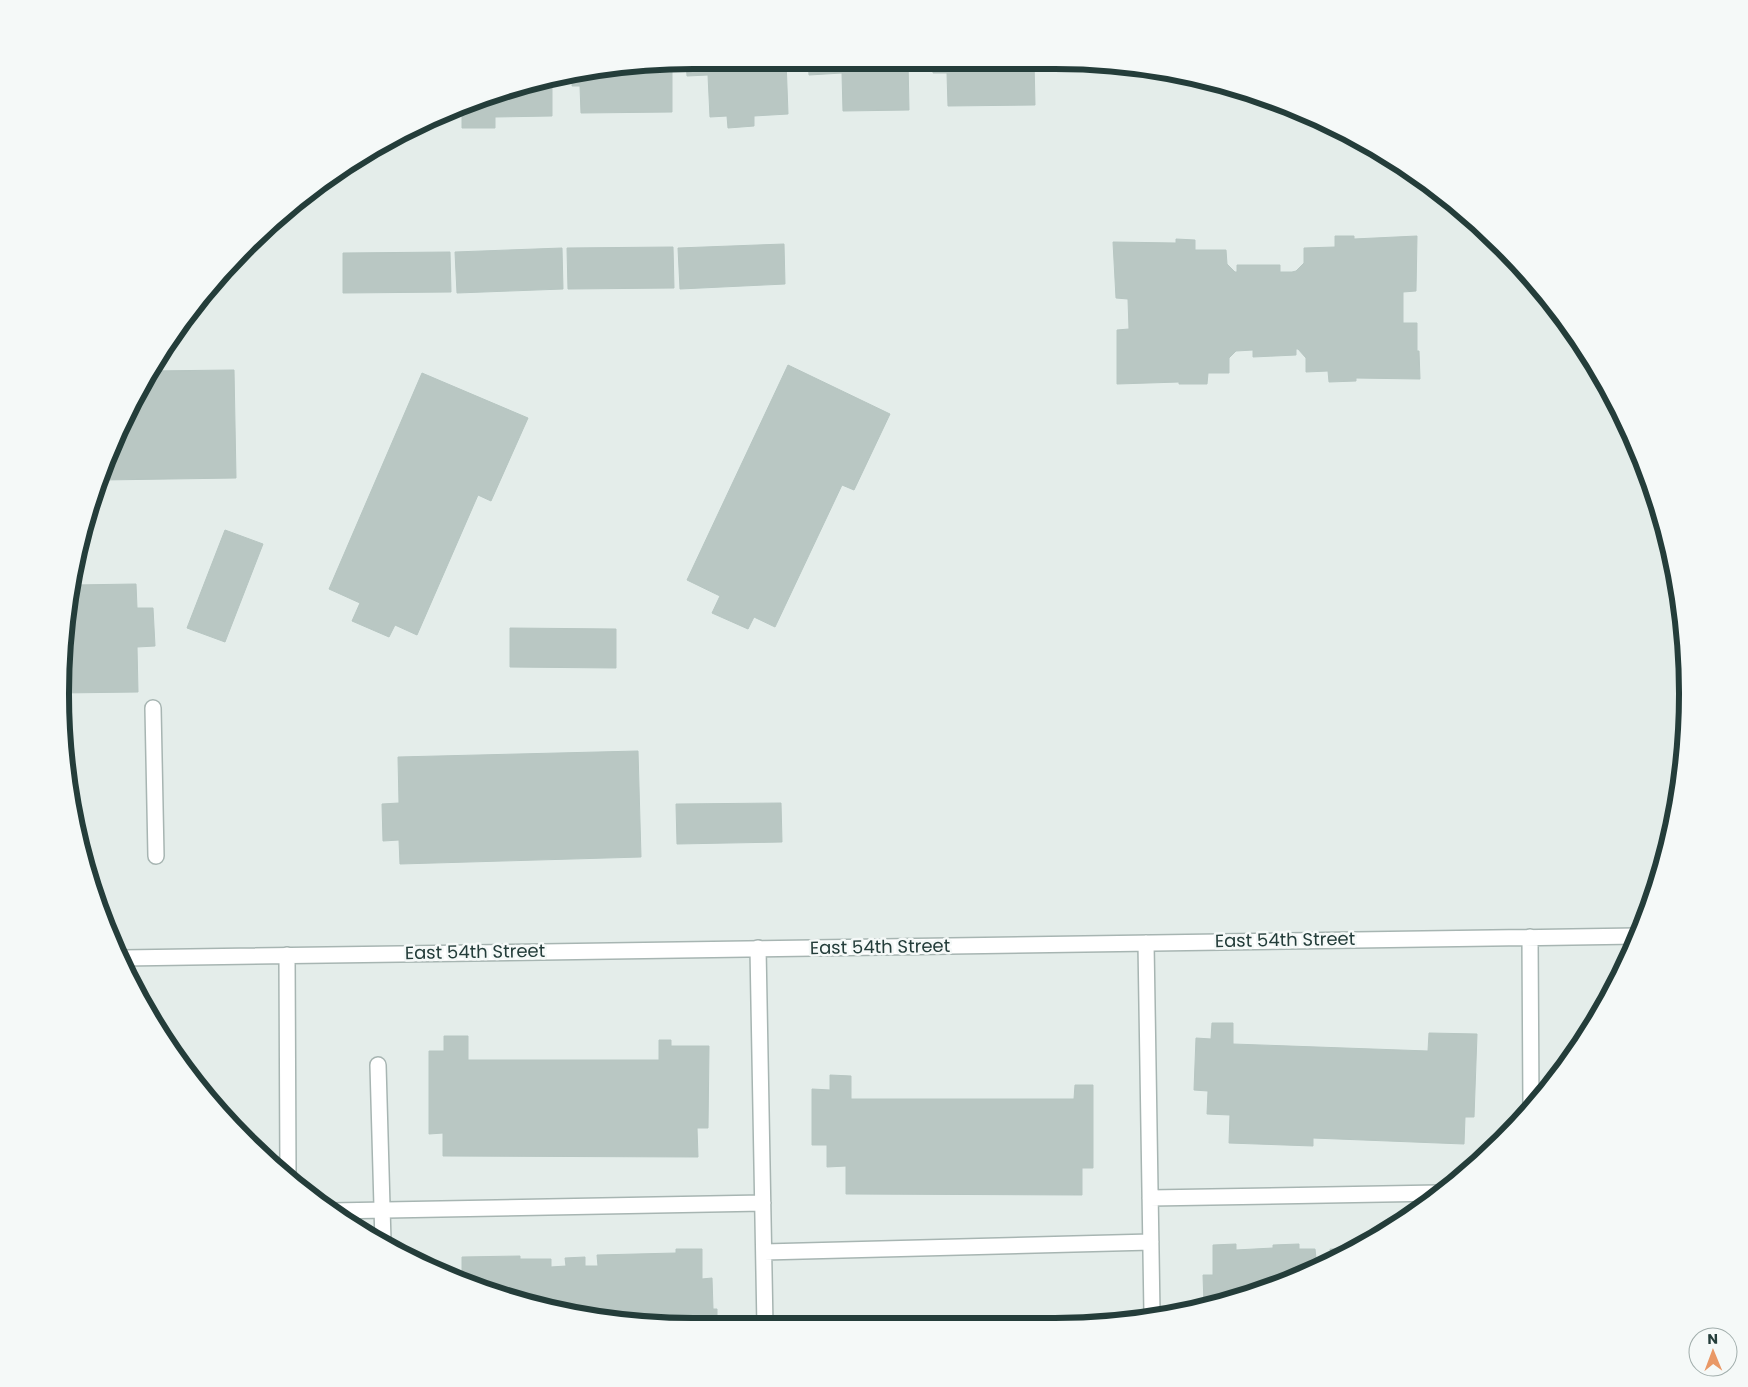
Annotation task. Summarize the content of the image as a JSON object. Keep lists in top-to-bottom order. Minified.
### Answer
{"streets":{"street":["East 54th Street"]},"north":"top"}
